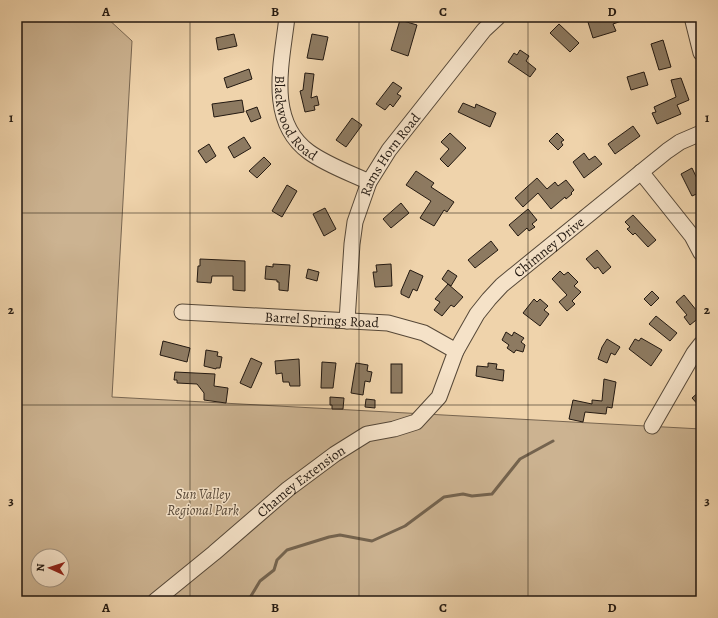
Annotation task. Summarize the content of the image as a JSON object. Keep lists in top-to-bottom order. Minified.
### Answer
{"streets":{"street":["Blackwood Road","Rams Horn Road","Chimney Drive","Barrel Springs Road","Chamey Extension"]},"crossings":[["Blackwood Road","Rams Horn Road"],["Rams Horn Road","Barrel Springs Road"],["Chimney Drive","Barrel Springs Road"],["Chimney Drive","Chamey Extension"]],"parks":["Sun Valley Regional Park"],"north":"left","grid":{"columns":["A","B","C","D"],"rows":["1","2","3"]}}
